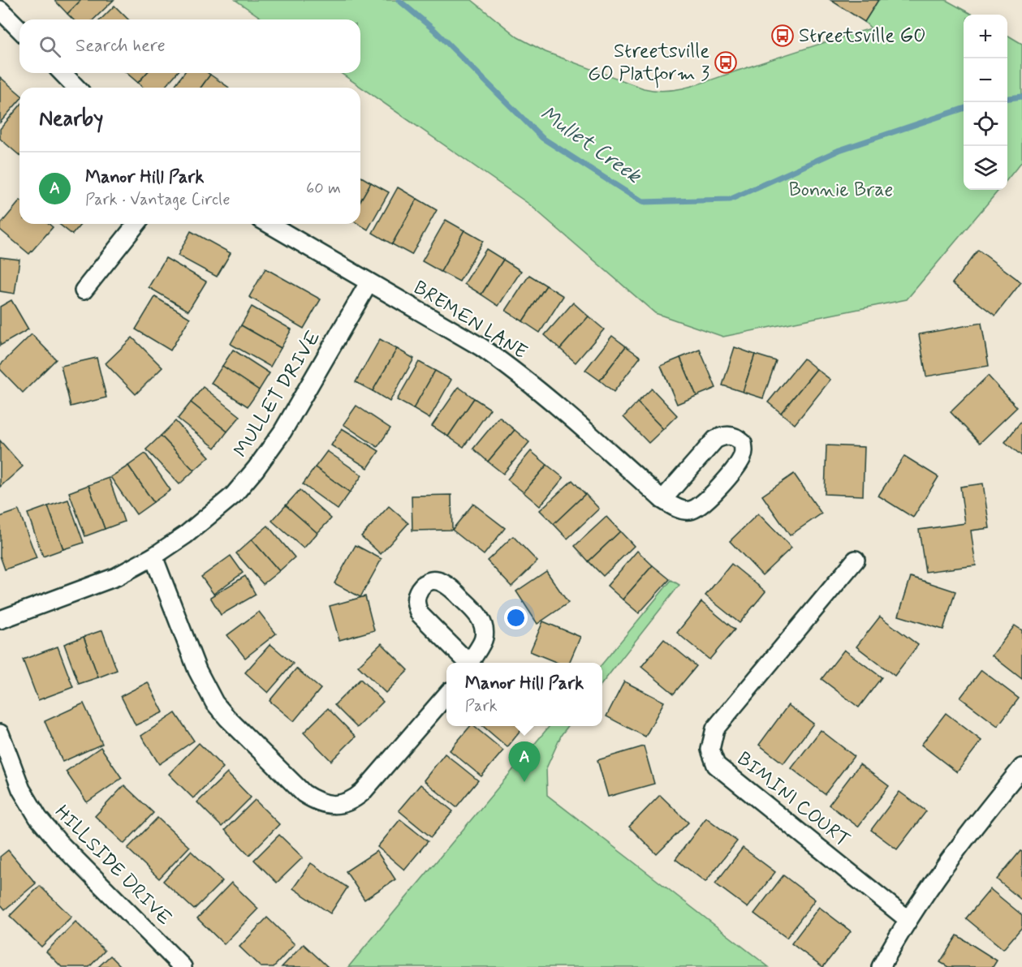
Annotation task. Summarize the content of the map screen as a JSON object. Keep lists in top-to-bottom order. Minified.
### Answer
{"streets":{"street":["BREMEN LANE","MULLET DRIVE","BIMINI COURT","HILLSIDE DRIVE"]},"crossings":[["BREMEN LANE","MULLET DRIVE"]],"water":["Mullet Creek"],"parks":["Bonnie Brae"],"places":{"bus stop":["Streetsville GO","Streetsville GO Platform 3"]},"page":{"map_buttons":["+","−"],"search":"Search here","heading":"Nearby","list":[{"mark":"A","name":"Manor Hill Park","note":"Park · Vantage Circle","value":"60 m"}],"popup":["Manor Hill Park","Park"],"pins":"A"}}
